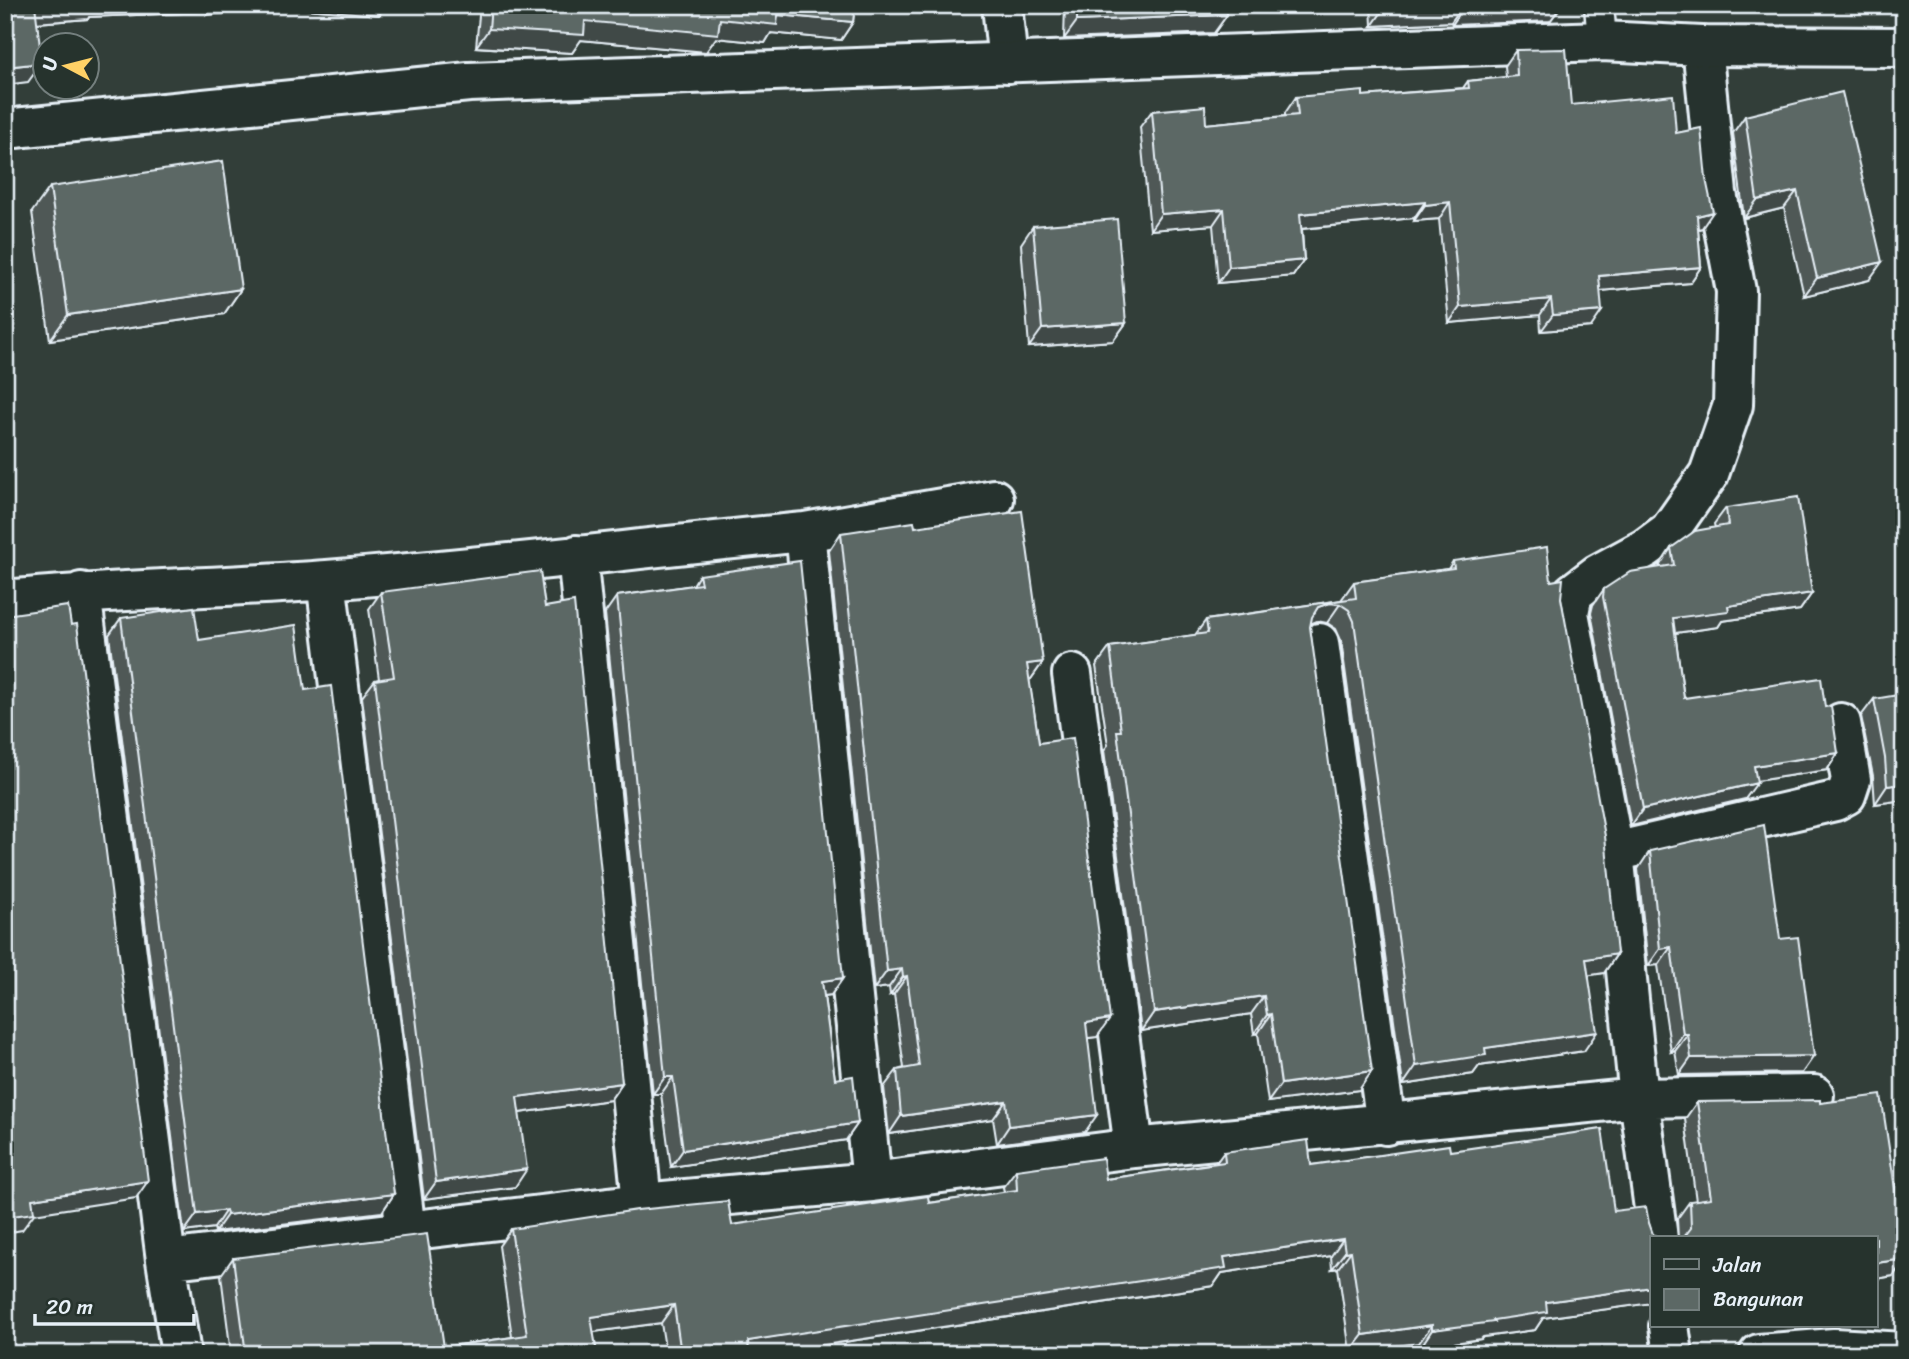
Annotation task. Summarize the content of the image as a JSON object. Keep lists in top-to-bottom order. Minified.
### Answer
{"legend":["Jalan","Bangunan"],"scale_bar":"20 m","north":"left"}
